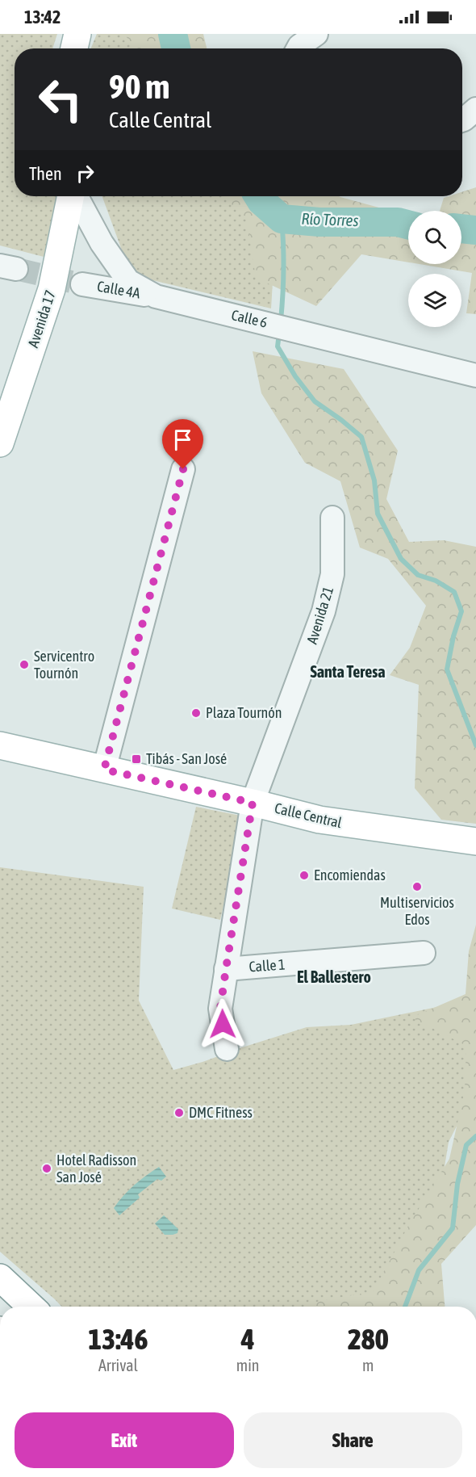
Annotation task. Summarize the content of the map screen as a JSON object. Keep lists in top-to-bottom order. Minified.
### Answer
{"streets":{"main road":["Avenida 17","Calle Central"],"street":["Calle 4A","Calle 6","Avenida 21","Calle 1"]},"crossings":[["Calle 4A","Calle 6"],["Avenida 21","Calle Central"],["Avenida 21","Calle 1"]],"districts":["Santa Teresa","El Ballestero"],"water":["Río Torres"],"places":{"other":["Servicentro Tournón","Plaza Tournón","Encomiendas","Multiservicios Edos","DMC Fitness","Hotel Radisson San José"],"transit":["Tibás - San José"]},"page":{"status":"13:42","turn":["90 m","Calle Central"],"then":"Then","eta":["13:46","Arrival","4","min","280","m"],"buttons":["Exit","Share"]}}
